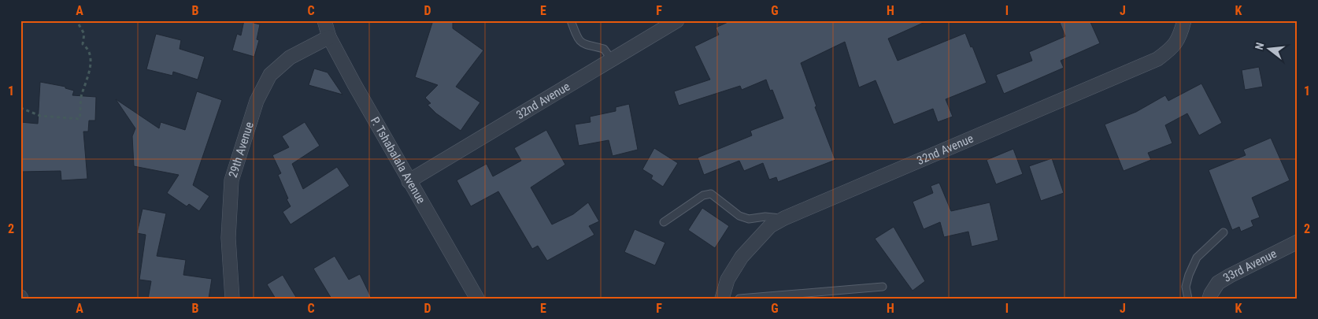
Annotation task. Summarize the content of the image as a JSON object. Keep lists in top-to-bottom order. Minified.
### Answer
{"streets":{"street":["32nd Avenue","29th Avenue","P. Tshabalala Avenue","33rd Avenue"]},"crossings":[["32nd Avenue","P. Tshabalala Avenue"],["29th Avenue","P. Tshabalala Avenue"]],"north":"left","grid":{"columns":["A","B","C","D","E","F","G","H","I","J","K"],"rows":["1","2"]}}
